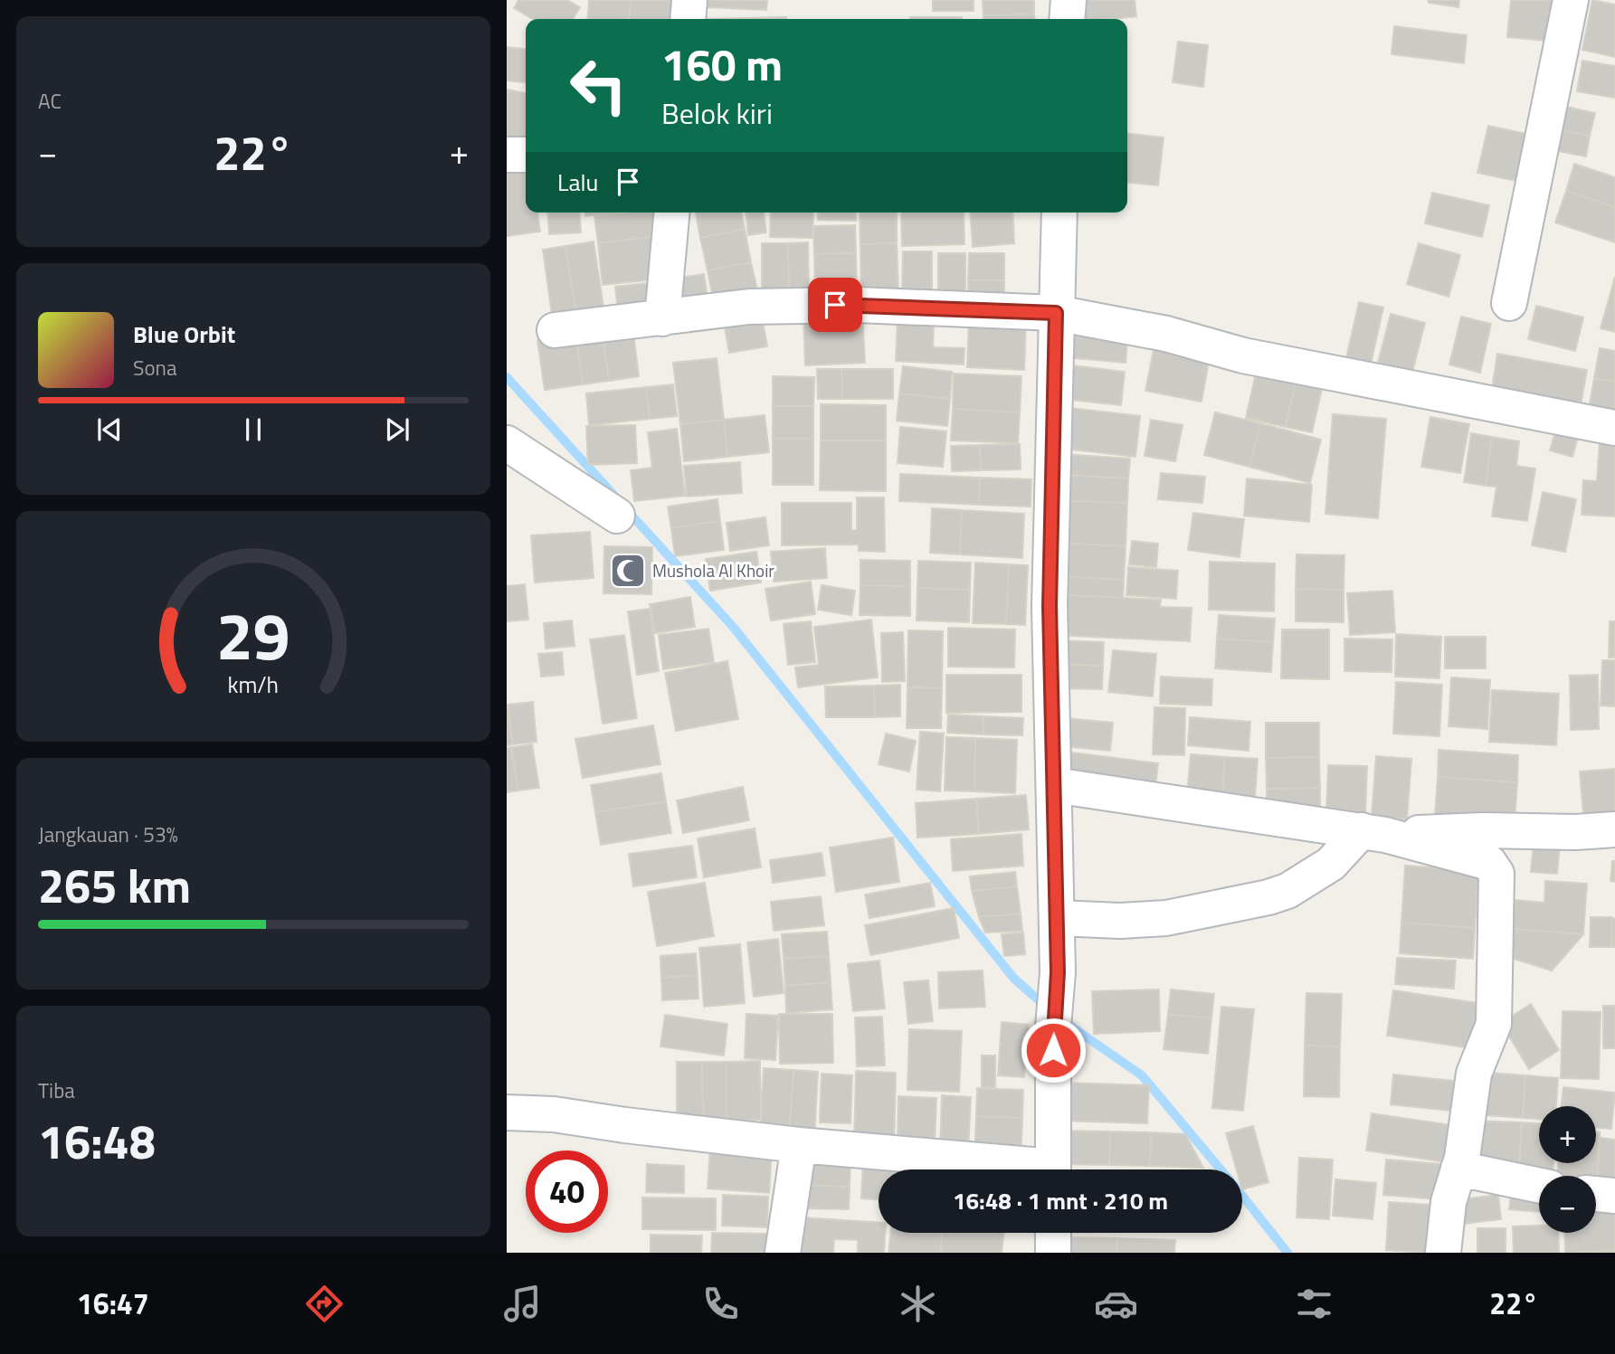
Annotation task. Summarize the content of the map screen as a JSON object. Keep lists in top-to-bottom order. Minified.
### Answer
{"places":{"mosque":["Mushola Al Khoir"]},"page":{"tile":["AC",["Jangkauan · 53%","265 km"],["Tiba","16:48"]],"turn":["160 m","Belok kiri"],"heat":["−","22°","+"],"then":"Lalu","song":["Blue Orbit","Sona"],"map_buttons":["+","−"],"limit":"40","trip":"16:48 · 1 mnt · 210 m","tabs":["16:47","22°"],"gauge":["29","km/h"]}}
